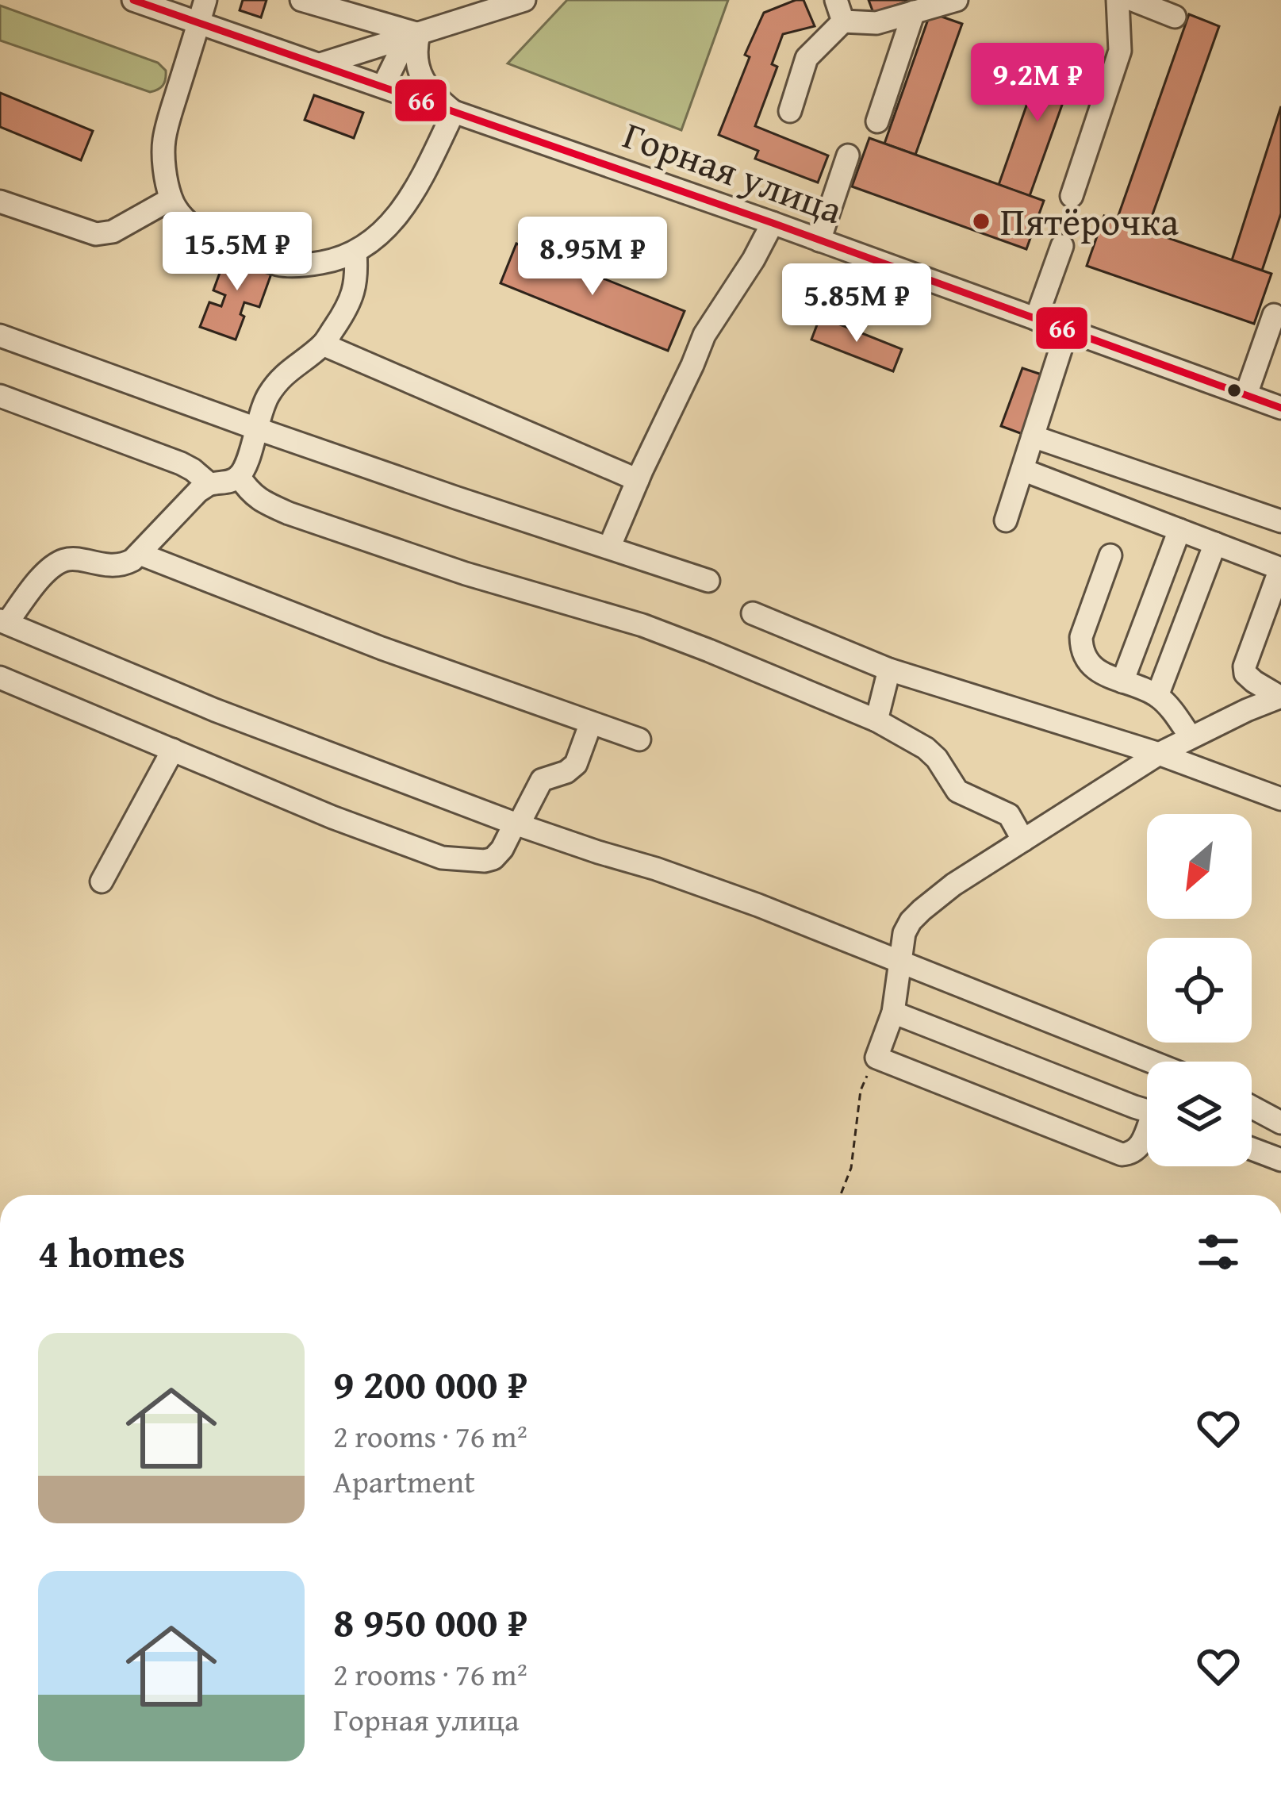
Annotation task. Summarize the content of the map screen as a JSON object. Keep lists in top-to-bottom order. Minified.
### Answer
{"streets":{"street":["Горная улица"]},"places":["Пятёрочка"],"lines":["transit line 66"],"north":"bottom left","page":{"price":["9.2M ₽","15.5M ₽","8.95M ₽","5.85M ₽"],"heading":"4 homes","list":[{"name":"9 200 000 ₽","note":"2 rooms · 76 m² · Apartment"},{"name":"8 950 000 ₽","note":"2 rooms · 76 m² · Горная улица"}]}}
